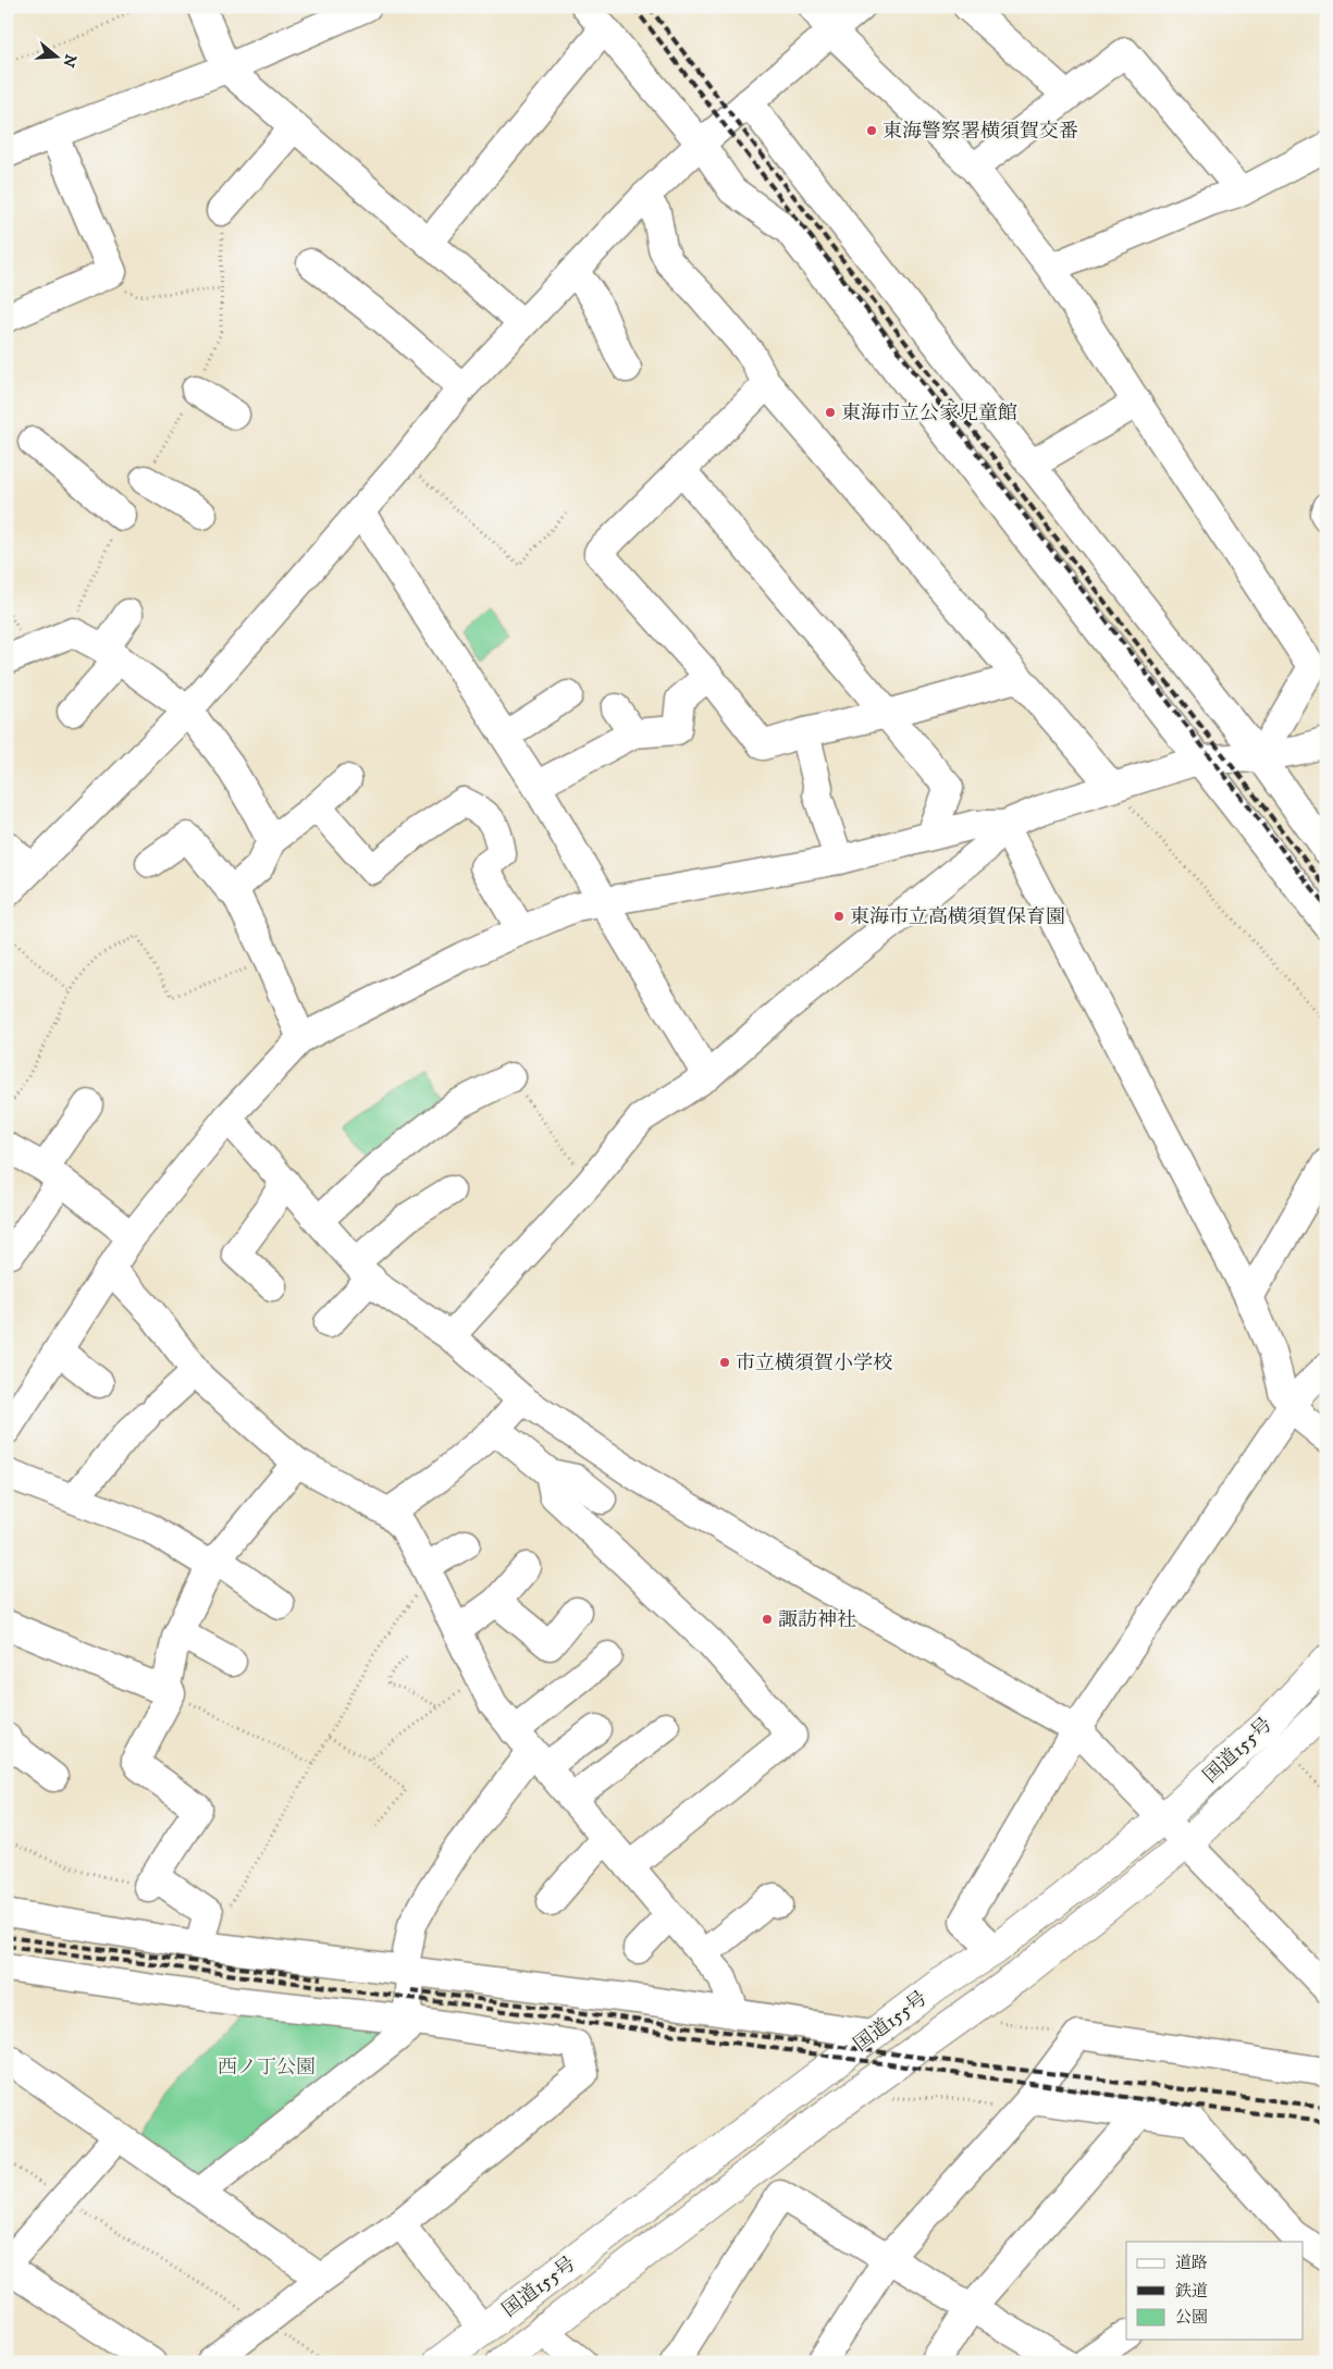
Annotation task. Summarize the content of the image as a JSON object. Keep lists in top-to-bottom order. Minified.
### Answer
{"streets":{"highway":["国道155号"]},"parks":["西ノ丁公園"],"places":["東海警察署横須賀交番","東海市立公家児童館","東海市立高横須賀保育園","市立横須賀小学校","諏訪神社"],"legend":["道路","鉄道","公園"],"north":"right"}
